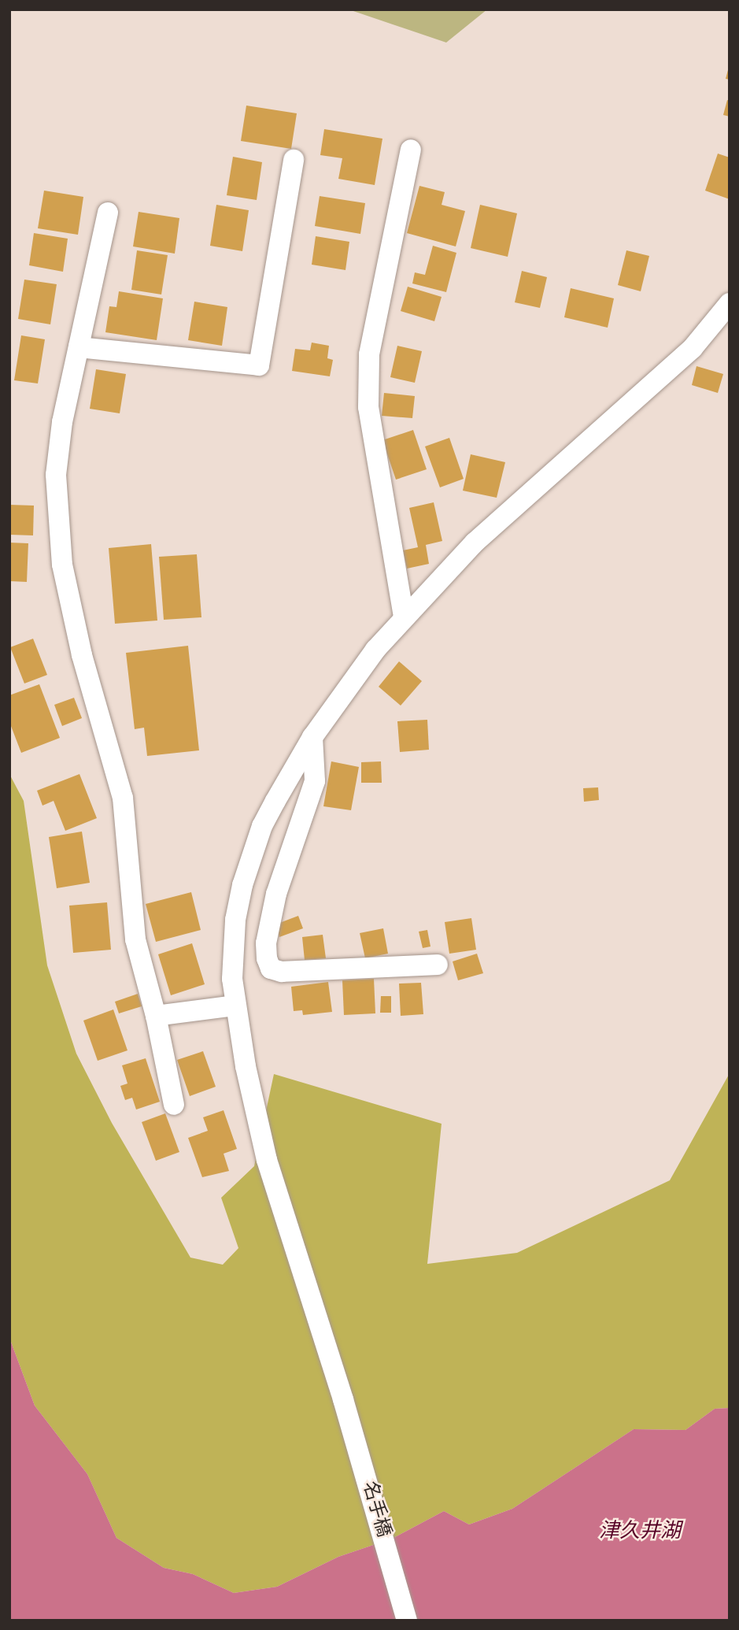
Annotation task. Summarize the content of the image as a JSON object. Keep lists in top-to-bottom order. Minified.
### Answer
{"streets":{"street":["名手橋"]},"water":["津久井湖"]}
